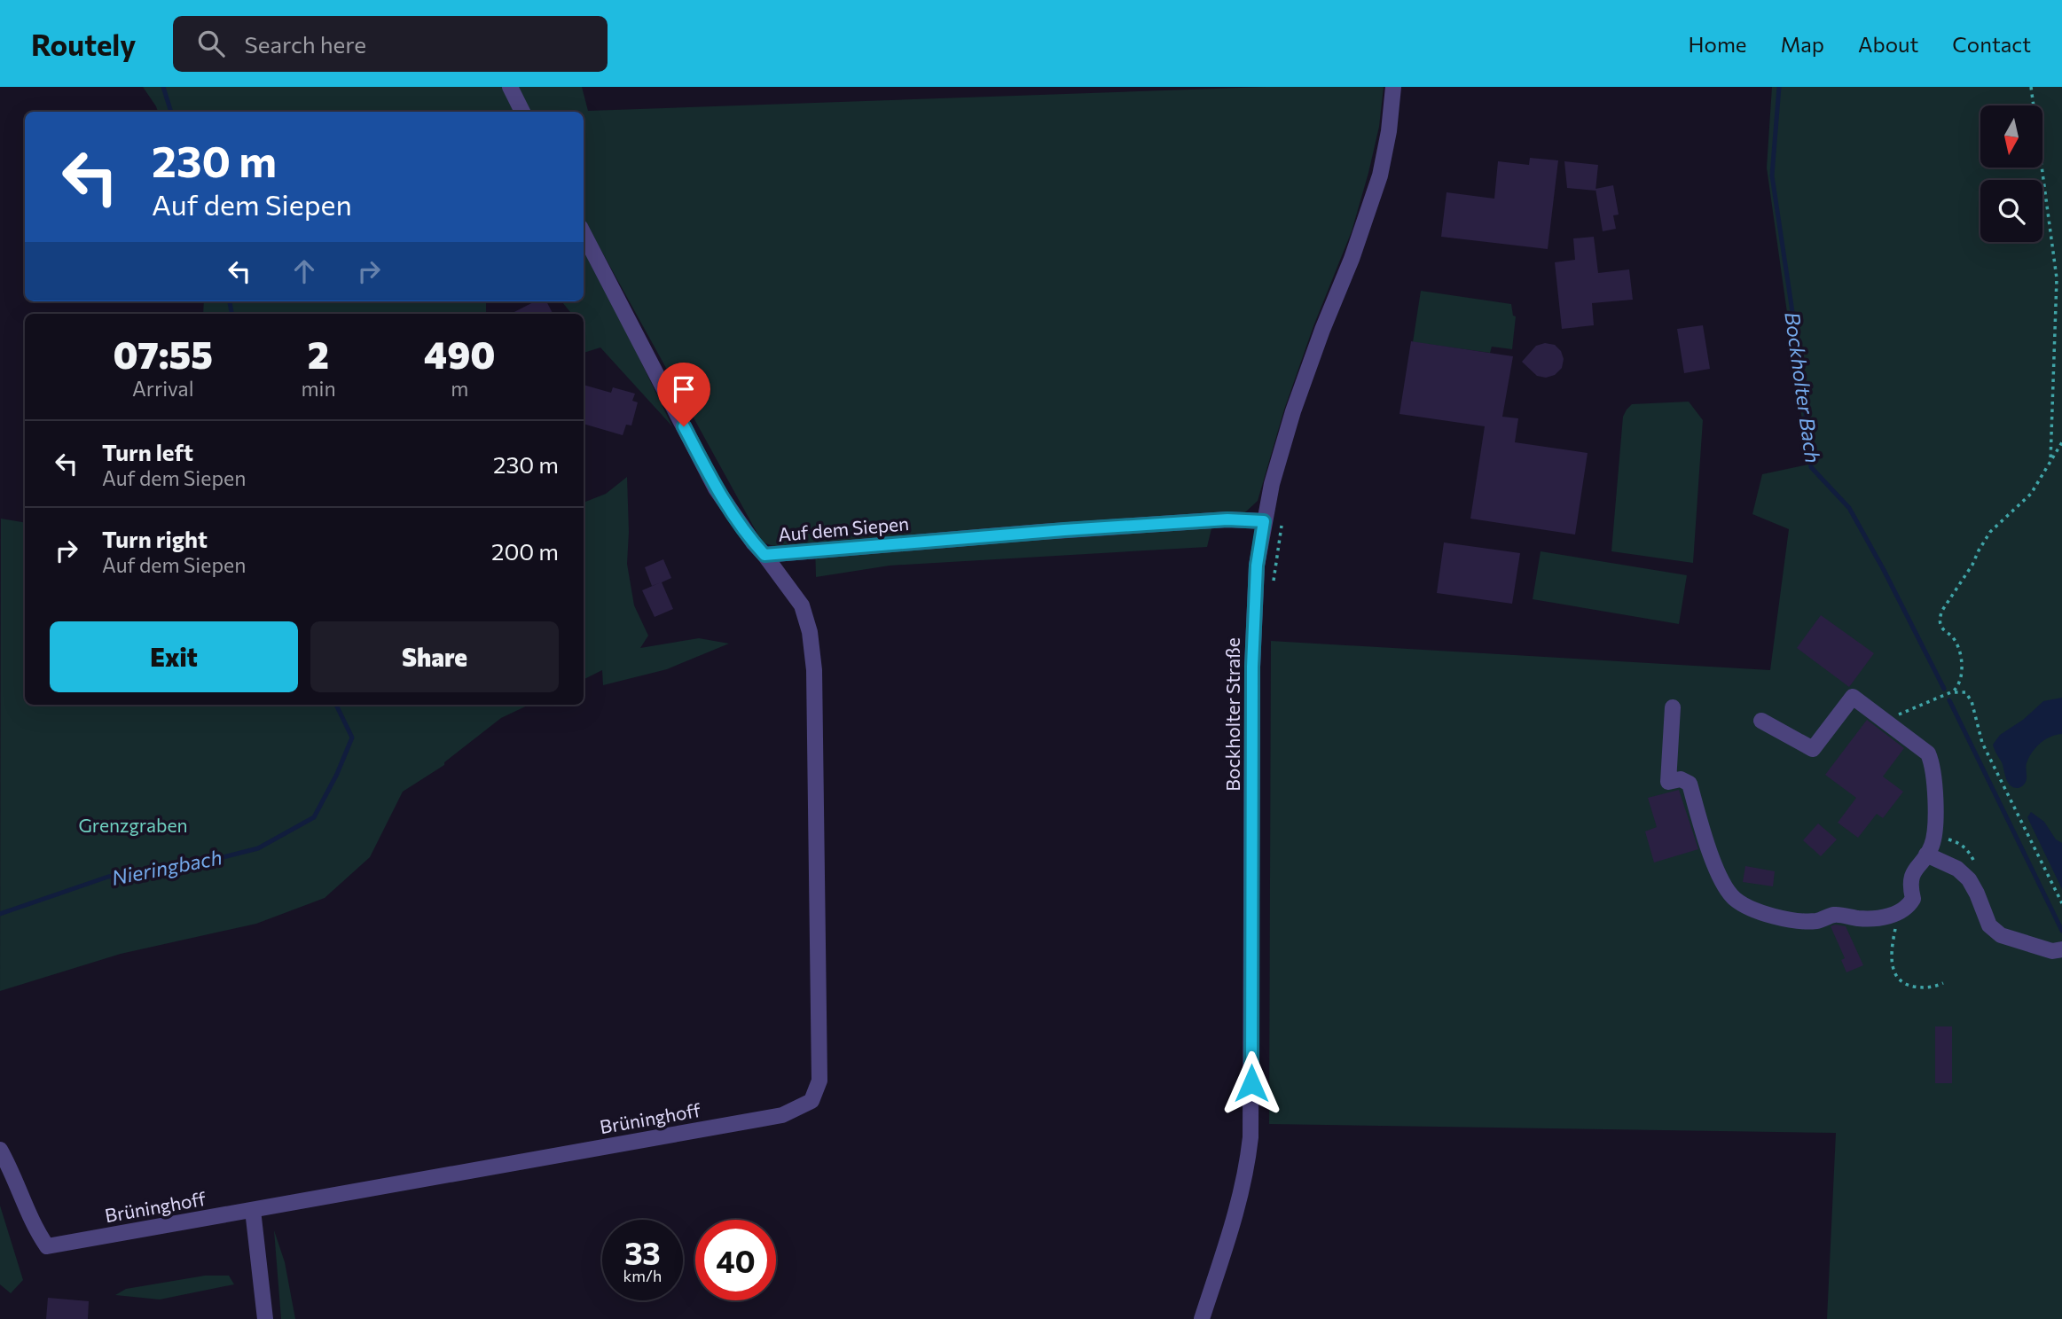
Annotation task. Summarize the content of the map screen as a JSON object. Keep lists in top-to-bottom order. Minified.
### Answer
{"streets":{"street":["Auf dem Siepen","Bockholter Straße","Brüninghoff"]},"crossings":[["Auf dem Siepen","Bockholter Straße"],["Auf dem Siepen","Brüninghoff"]],"water":["Bockholter Bach","Nieringbach"],"parks":["Grenzgraben"],"north":"bottom","page":{"header":"Routely","search":"Search here","nav":["Home","Map","About","Contact"],"turn":["230 m","Auf dem Siepen"],"eta":["07:55","Arrival","2","min","490","m"],"list":[{"name":"Turn left","note":"Auf dem Siepen","value":"230 m"},{"name":"Turn right","note":"Auf dem Siepen","value":"200 m"}],"buttons":["Exit","Share"],"speed":"33 km/h","limit":"40"}}
